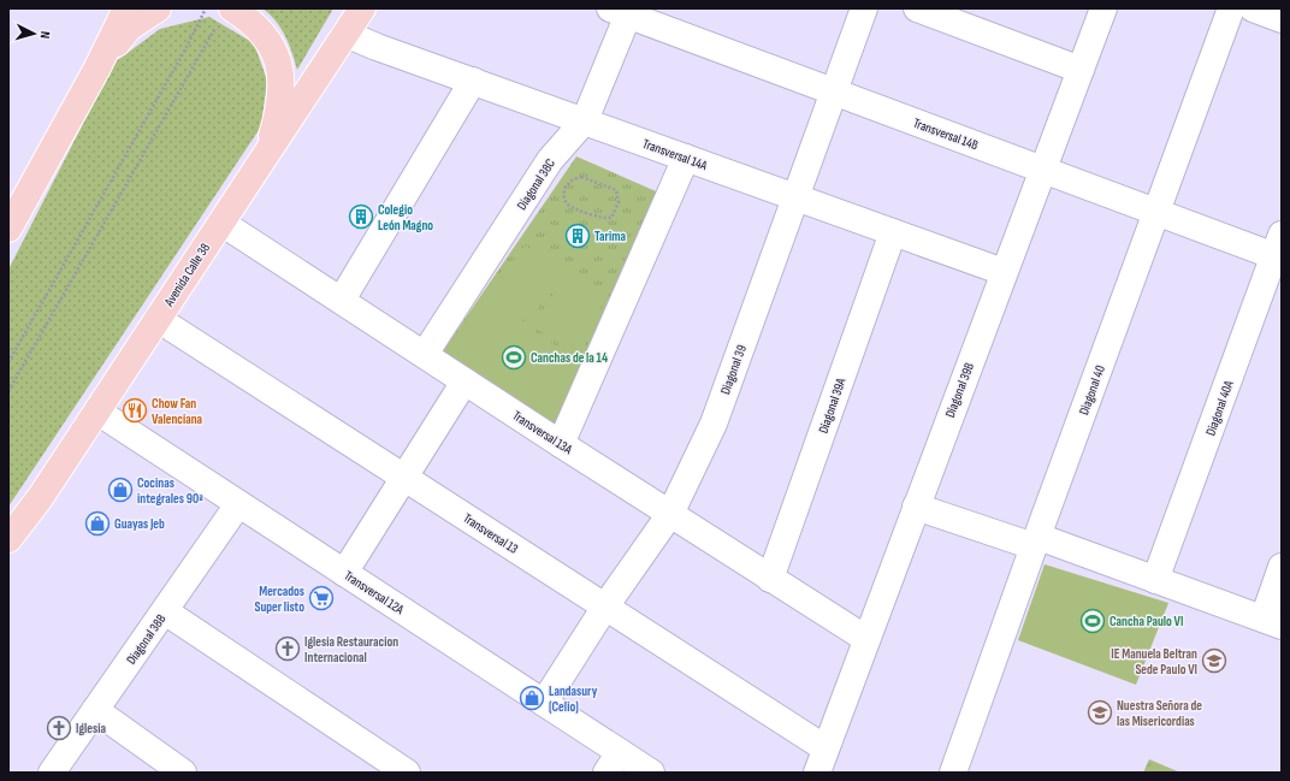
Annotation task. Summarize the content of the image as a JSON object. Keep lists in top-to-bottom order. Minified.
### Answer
{"streets":{"main road":["Avenida Calle 38"],"street":["Transversal 14B","Transversal 14A","Diagonal 38C","Diagonal 39","Diagonal 39B","Diagonal 40","Diagonal 39A","Diagonal 40A","Transversal 13A","Transversal 13","Transversal 12A","Diagonal 38B"]},"crossings":[["Transversal 14B","Diagonal 38C"],["Transversal 14B","Diagonal 39"],["Transversal 14B","Diagonal 39B"],["Transversal 14B","Diagonal 40"],["Transversal 14B","Diagonal 40A"],["Transversal 14A","Diagonal 38C"],["Transversal 14A","Avenida Calle 38"],["Transversal 14A","Diagonal 39"],["Transversal 14A","Diagonal 39B"],["Transversal 14A","Diagonal 39A"],["Diagonal 38C","Transversal 13A"],["Avenida Calle 38","Transversal 13A"],["Avenida Calle 38","Transversal 13"],["Avenida Calle 38","Transversal 12A"],["Diagonal 39","Transversal 13A"],["Diagonal 39","Transversal 13"],["Diagonal 39","Transversal 12A"],["Diagonal 39B","Transversal 13A"],["Diagonal 39B","Transversal 13"],["Diagonal 39A","Transversal 13A"],["Transversal 12A","Diagonal 38B"]],"places":{"building":["Colegio León Magno","Tarima"],"sports":["Canchas de la 14","Cancha Paulo VI"],"restaurant":["Chow Fan Valenciana"],"shop":["Cocinas integrales 90ª","Guayas Jeb","Landasury (Celio)"],"supermarket":["Mercados Super listo"],"church":["Iglesia Restauracion Internacional","Iglesia"],"school or university":["IE Manuela Beltran Sede Paulo VI","Nuestra Señora de las Misericordias"]},"north":"right"}
